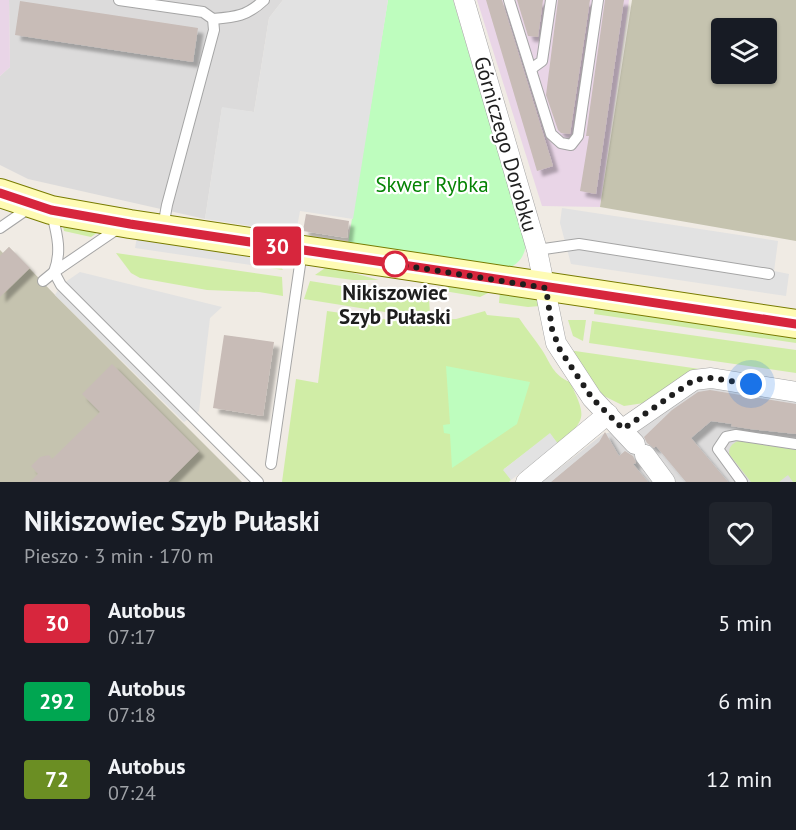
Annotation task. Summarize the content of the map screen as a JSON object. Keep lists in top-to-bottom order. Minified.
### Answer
{"streets":{"street":["Górniczego Dorobku"]},"parks":["Skwer Rybka"],"places":["Nikiszowiec Szyb Pułaski"],"lines":["bus line 30"],"page":{"on_map":"30","heading":["Nikiszowiec Szyb Pułaski","Pieszo · 3 min · 170 m"],"list":[{"mark":"30","name":"Autobus","note":"07:17","value":"5 min"},{"mark":"292","name":"Autobus","note":"07:18","value":"6 min"},{"mark":"72","name":"Autobus","note":"07:24","value":"12 min"}]}}
